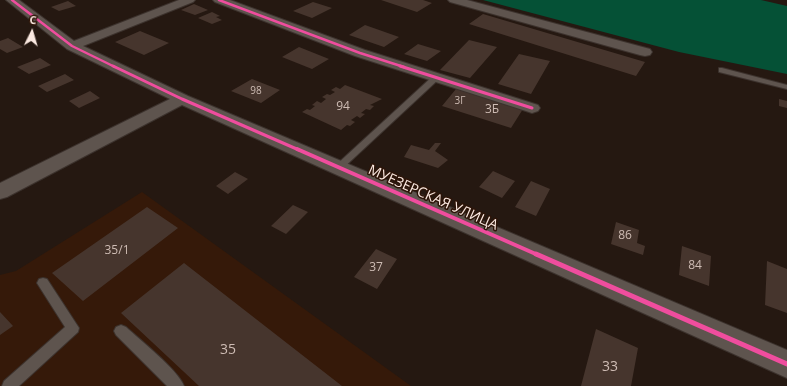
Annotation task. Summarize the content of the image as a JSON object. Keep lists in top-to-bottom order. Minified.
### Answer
{"streets":{"street":["МУЕЗЕРСКАЯ УЛИЦА"]},"house_numbers":["98","3Г","94","3Б","86","35/1","84","37","35","33"],"north":"top"}
